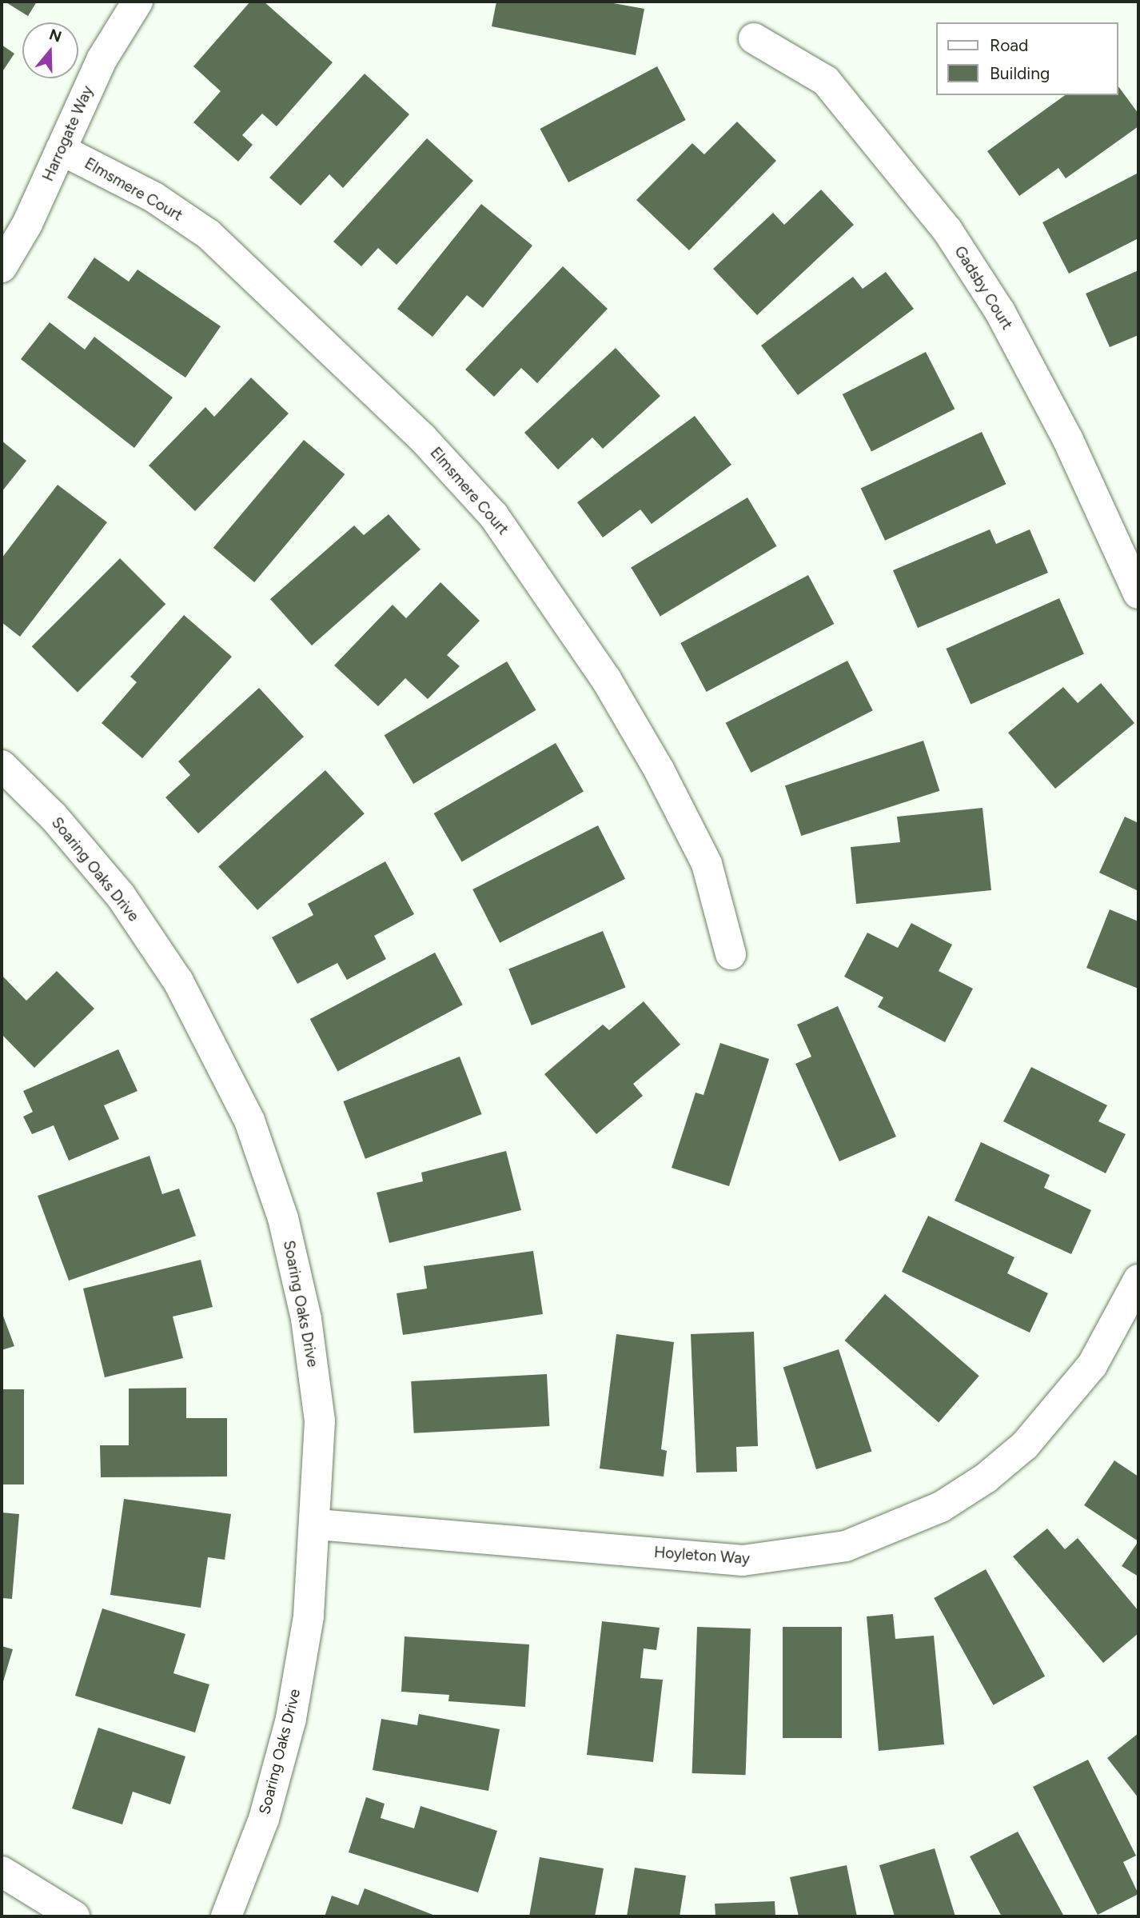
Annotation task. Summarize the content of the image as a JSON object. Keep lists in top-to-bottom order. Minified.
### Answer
{"streets":{"street":["Harrogate Way","Elmsmere Court","Gadsby Court","Soaring Oaks Drive","Hoyleton Way"]},"crossings":[["Harrogate Way","Elmsmere Court"],["Soaring Oaks Drive","Hoyleton Way"]],"legend":["Road","Building"],"north":"top"}
